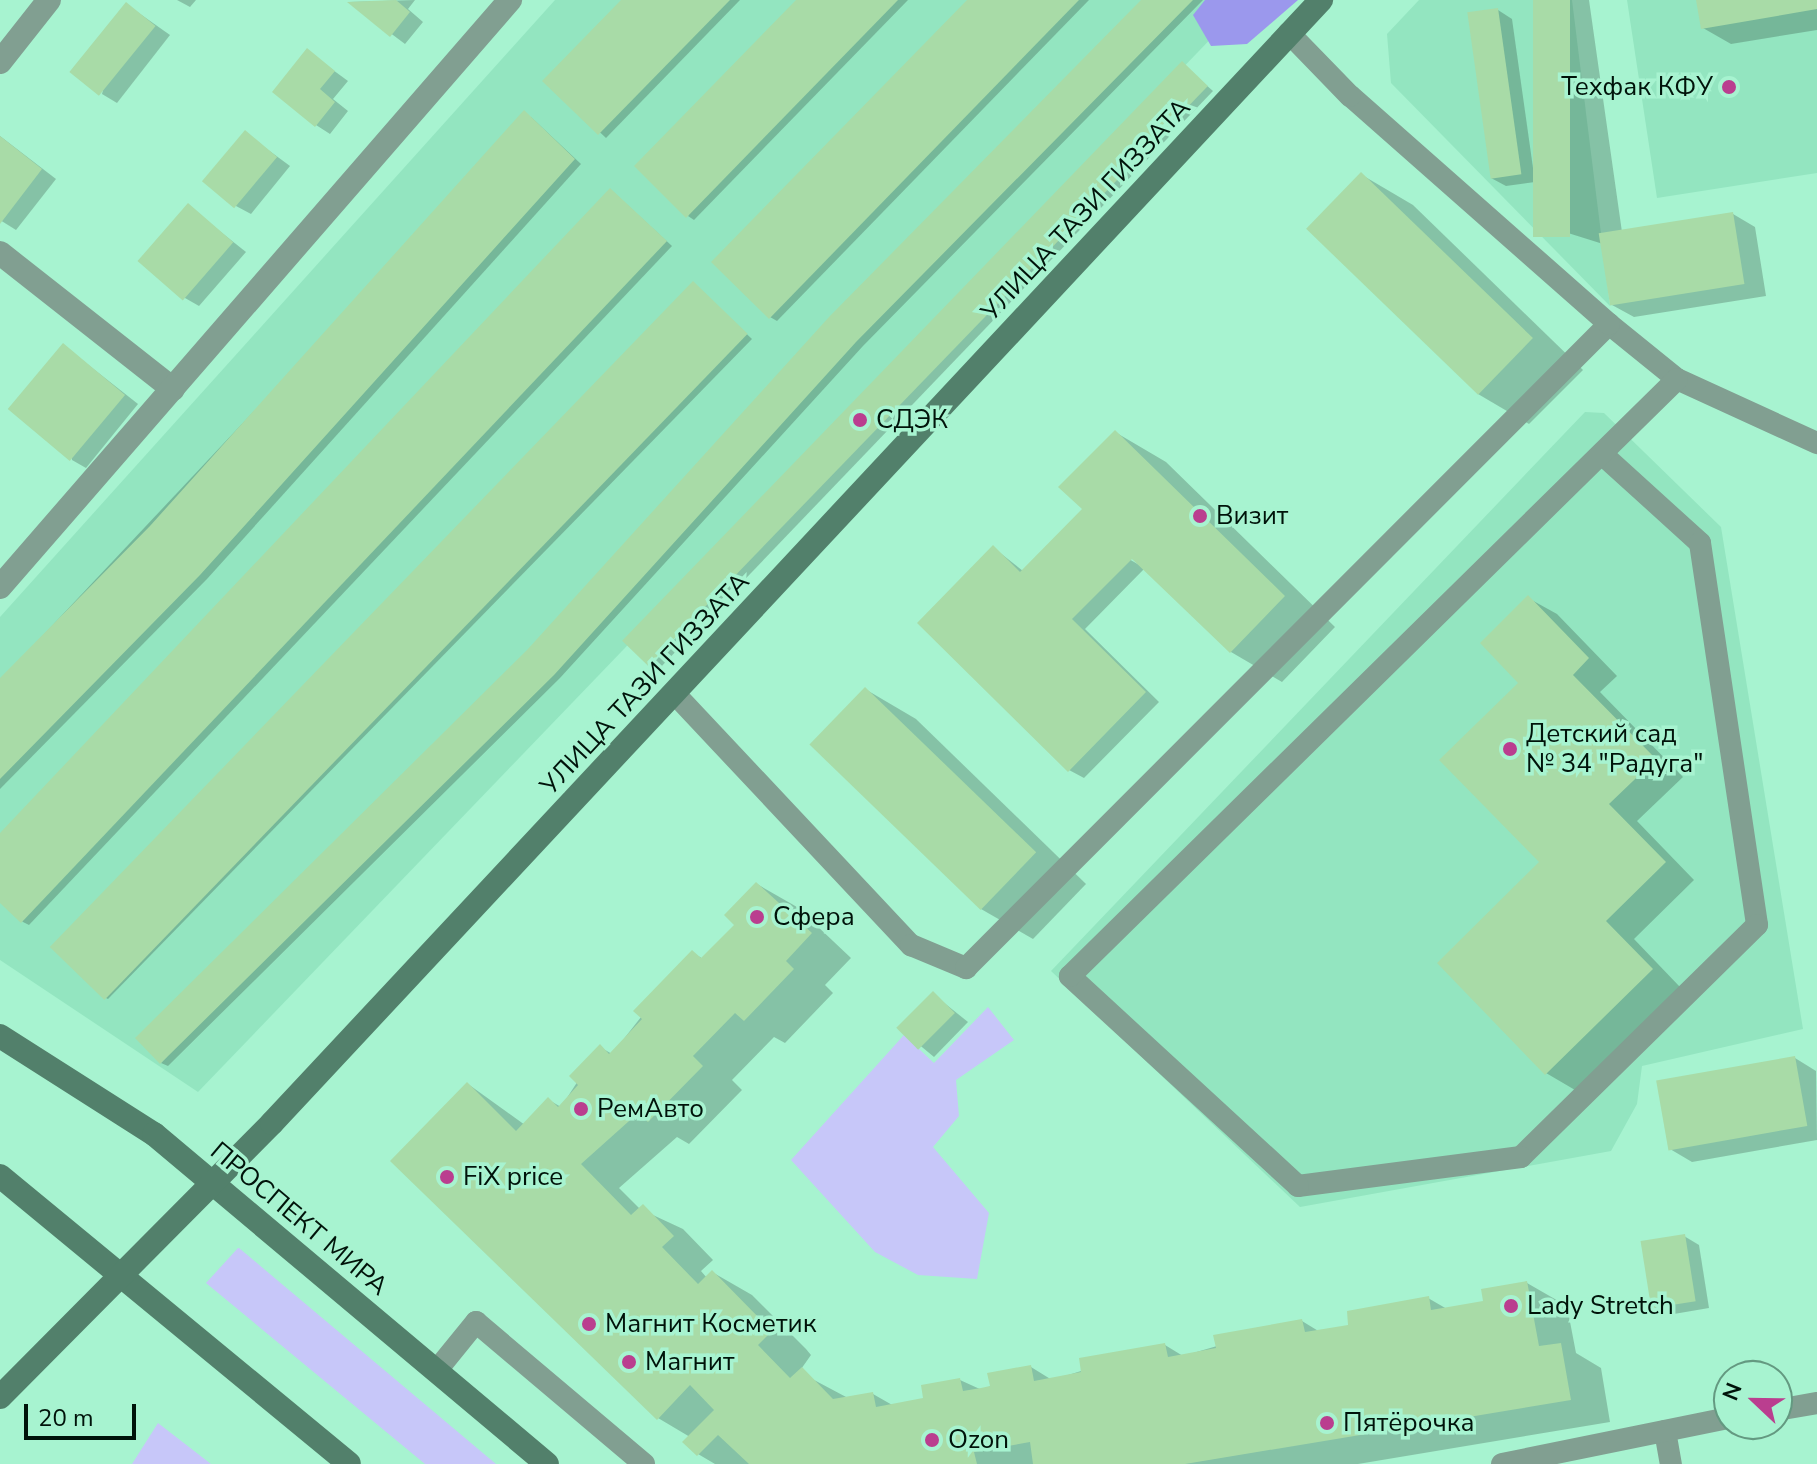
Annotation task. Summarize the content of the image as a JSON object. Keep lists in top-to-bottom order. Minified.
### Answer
{"streets":{"street":["УЛИЦА ТАЗИ ГИЗЗАТА","ПРОСПЕКТ МИРА"]},"crossings":[["УЛИЦА ТАЗИ ГИЗЗАТА","ПРОСПЕКТ МИРА"]],"places":["Техфак КФУ","СДЭК","Визит","Детский сад № 34 \"Радуга\"","Сфера","РемАвто","FiX price","Lady Stretch","Магнит Косметик","Магнит","Пятёрочка","Ozon"],"scale_bar":"20 m","north":"left"}
